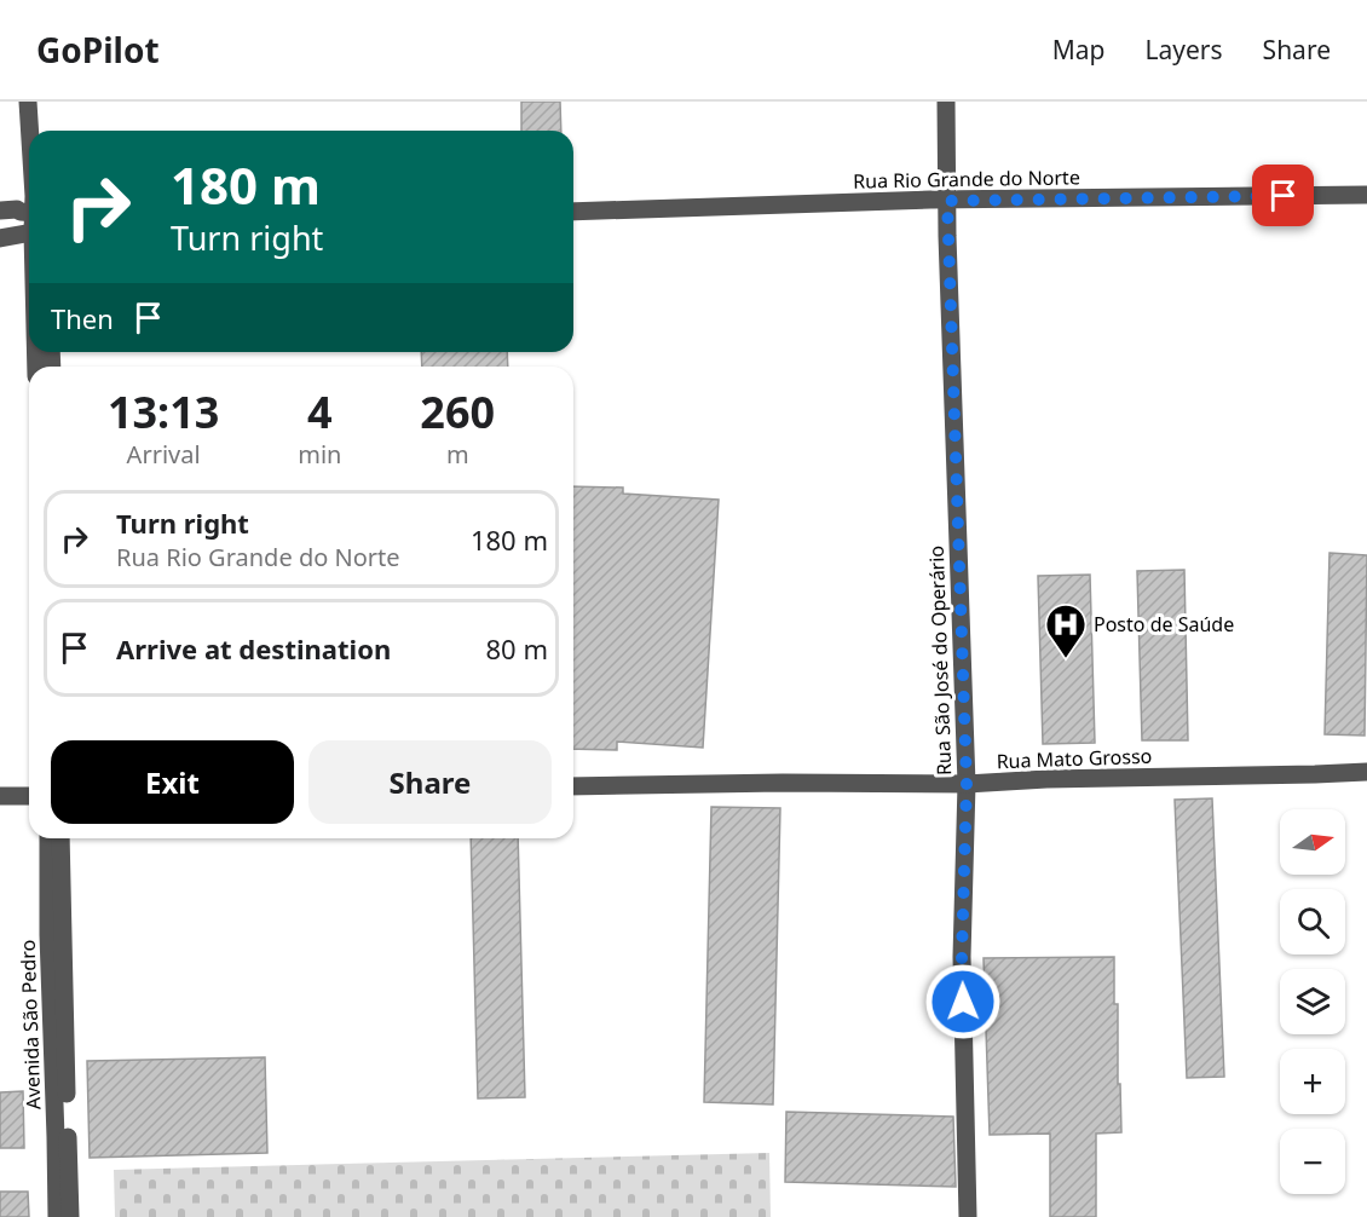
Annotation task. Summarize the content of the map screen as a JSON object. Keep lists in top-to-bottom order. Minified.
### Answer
{"streets":{"street":["Rua Rio Grande do Norte","Rua São José do Operário","Rua Mato Grosso","Avenida São Pedro"]},"crossings":[["Rua Rio Grande do Norte","Rua São José do Operário"],["Rua São José do Operário","Rua Mato Grosso"]],"places":{"hospital":["Posto de Saúde"]},"north":"right","page":{"header":"GoPilot","nav":["Map","Layers","Share"],"turn":["180 m","Turn right"],"then":"Then","eta":["13:13","Arrival","4","min","260","m"],"list":[{"name":"Turn right","note":"Rua Rio Grande do Norte","value":"180 m"},{"name":"Arrive at destination","value":"80 m"}],"buttons":["Exit","Share"],"map_buttons":["+","−"]}}
